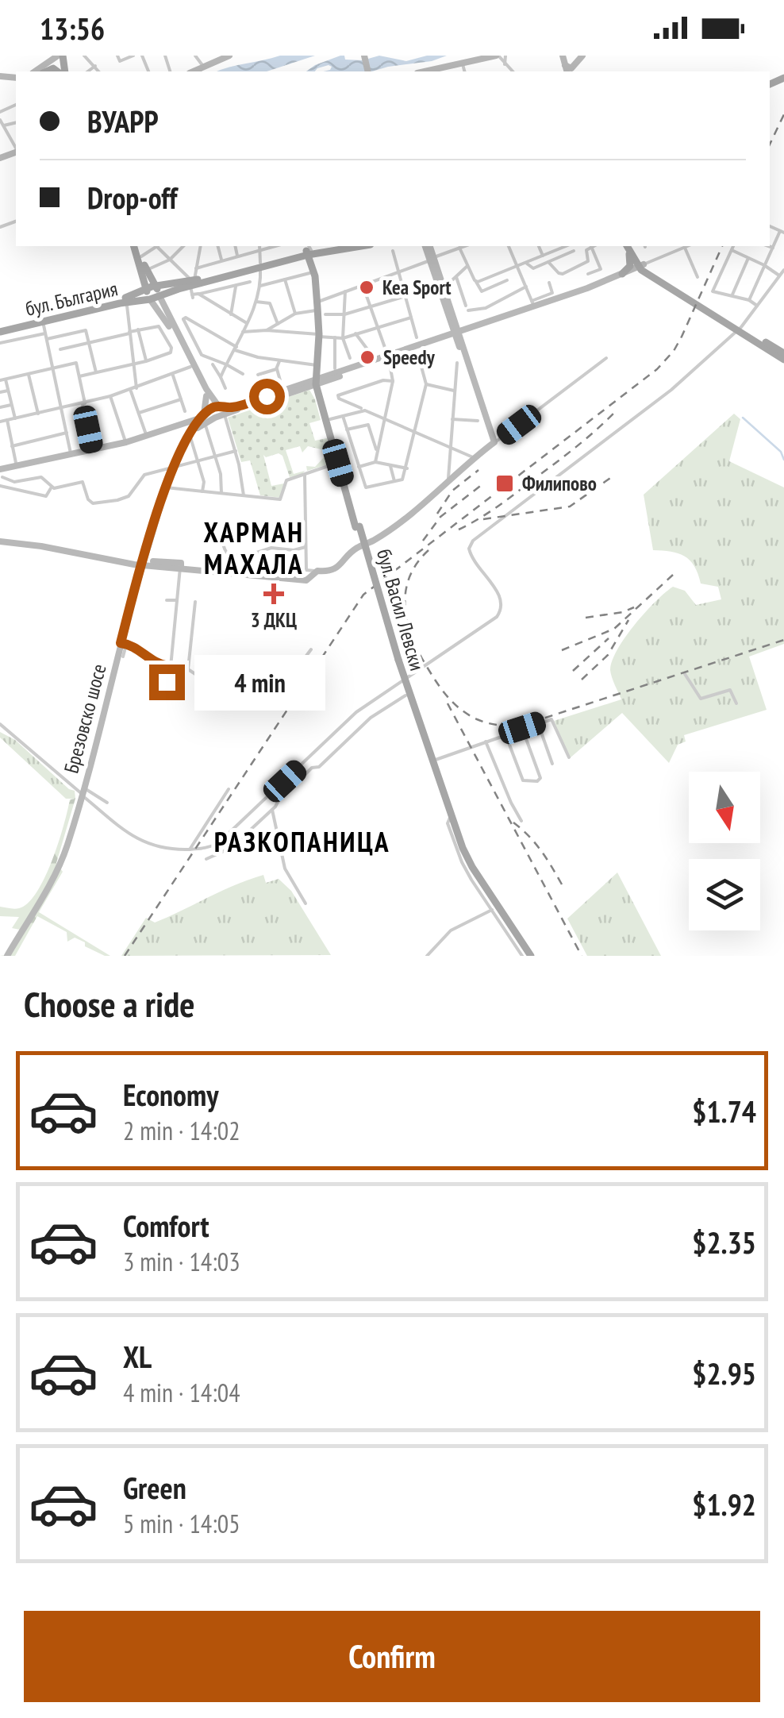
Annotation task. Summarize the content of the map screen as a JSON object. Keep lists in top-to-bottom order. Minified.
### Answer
{"streets":{"main road":["бул. България","бул. Васил Левски","Брезовско шосе"]},"crossings":[["бул. Васил Левски","Брезовско шосе"]],"districts":["ХАРМАН МАХАЛА","РАЗКОПАНИЦА"],"places":{"other":["Kea Sport","Speedy"],"transit":["Филипово"],"health":["3 ДКЦ"]},"north":"bottom","page":{"status":"13:56","banner":["ВУАРР","Drop-off"],"bubble":"4 min","heading":"Choose a ride","list":[{"name":"Economy","note":"2 min · 14:02","value":"$1.74"},{"name":"Comfort","note":"3 min · 14:03","value":"$2.35"},{"name":"XL","note":"4 min · 14:04","value":"$2.95"},{"name":"Green","note":"5 min · 14:05","value":"$1.92"}],"buttons":"Confirm"}}
